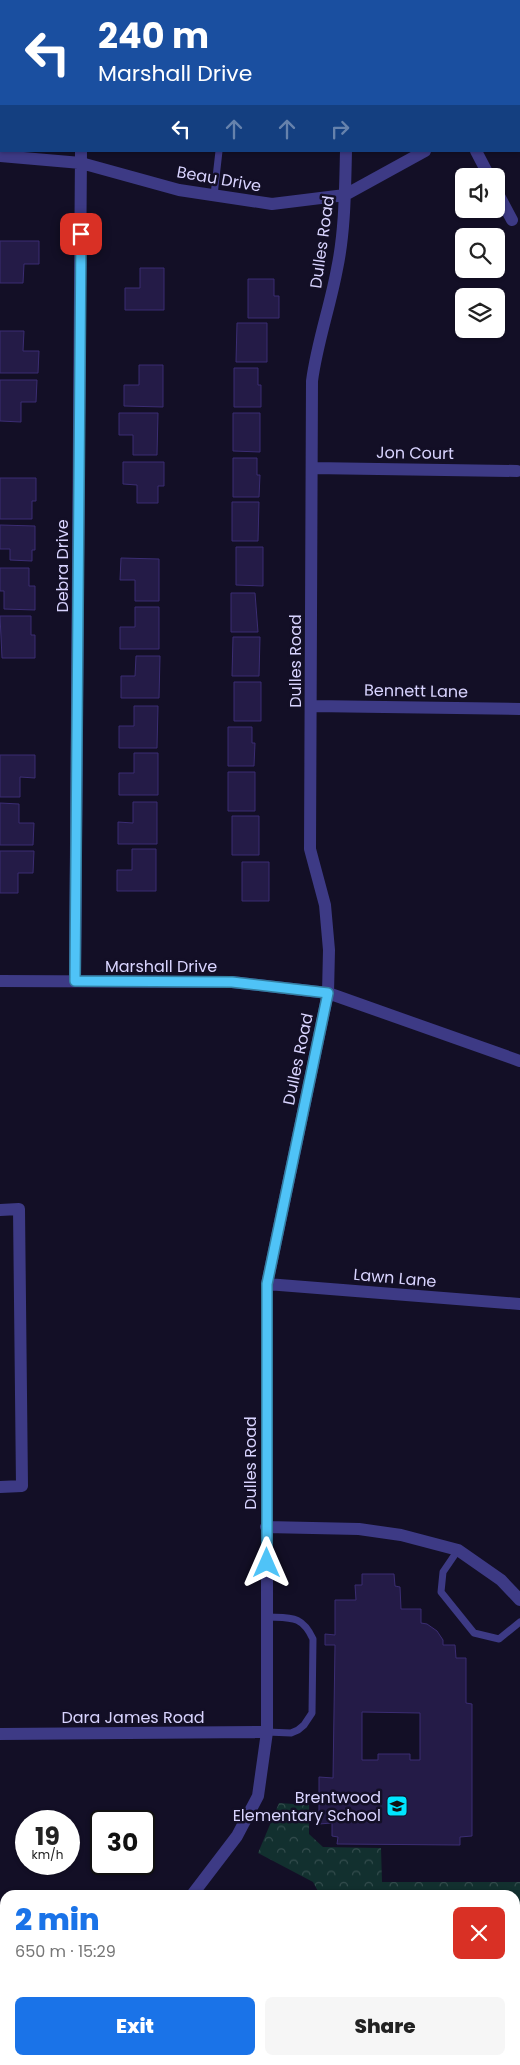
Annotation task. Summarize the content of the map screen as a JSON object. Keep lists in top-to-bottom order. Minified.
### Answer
{"streets":{"street":["Beau Drive","Dulles Road","Jon Court","Debra Drive","Bennett Lane","Marshall Drive","Lawn Lane","Dara James Road"]},"crossings":[["Beau Drive","Dulles Road"],["Beau Drive","Debra Drive"],["Dulles Road","Jon Court"],["Dulles Road","Bennett Lane"],["Dulles Road","Marshall Drive"],["Dulles Road","Lawn Lane"],["Dulles Road","Dara James Road"],["Debra Drive","Marshall Drive"]],"places":{"school or university":["Brentwood Elementary School"]},"page":{"turn":["240 m","Marshall Drive"],"speed":"19 km/h","limit":"30","heading":["2 min","650 m · 15:29"],"buttons":["Exit","Share"]}}
